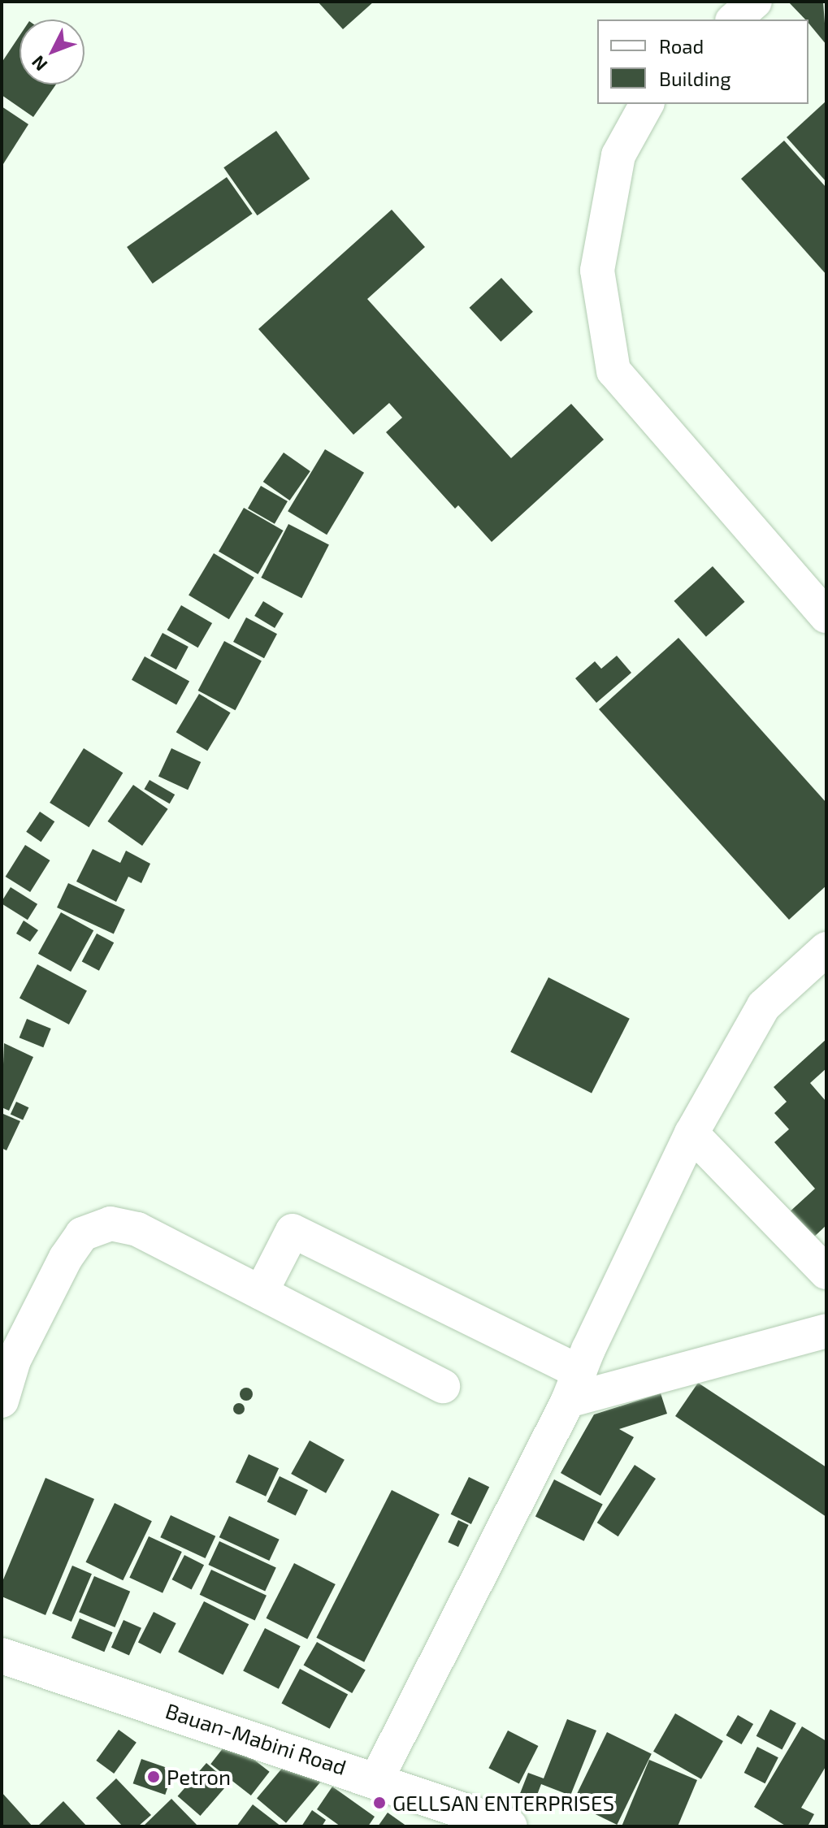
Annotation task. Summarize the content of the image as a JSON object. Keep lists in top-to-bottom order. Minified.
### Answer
{"streets":{"main road":["Bauan-Mabini Road"]},"places":["Petron","GELLSAN ENTERPRISES"],"legend":["Road","Building"],"north":"bottom left"}
